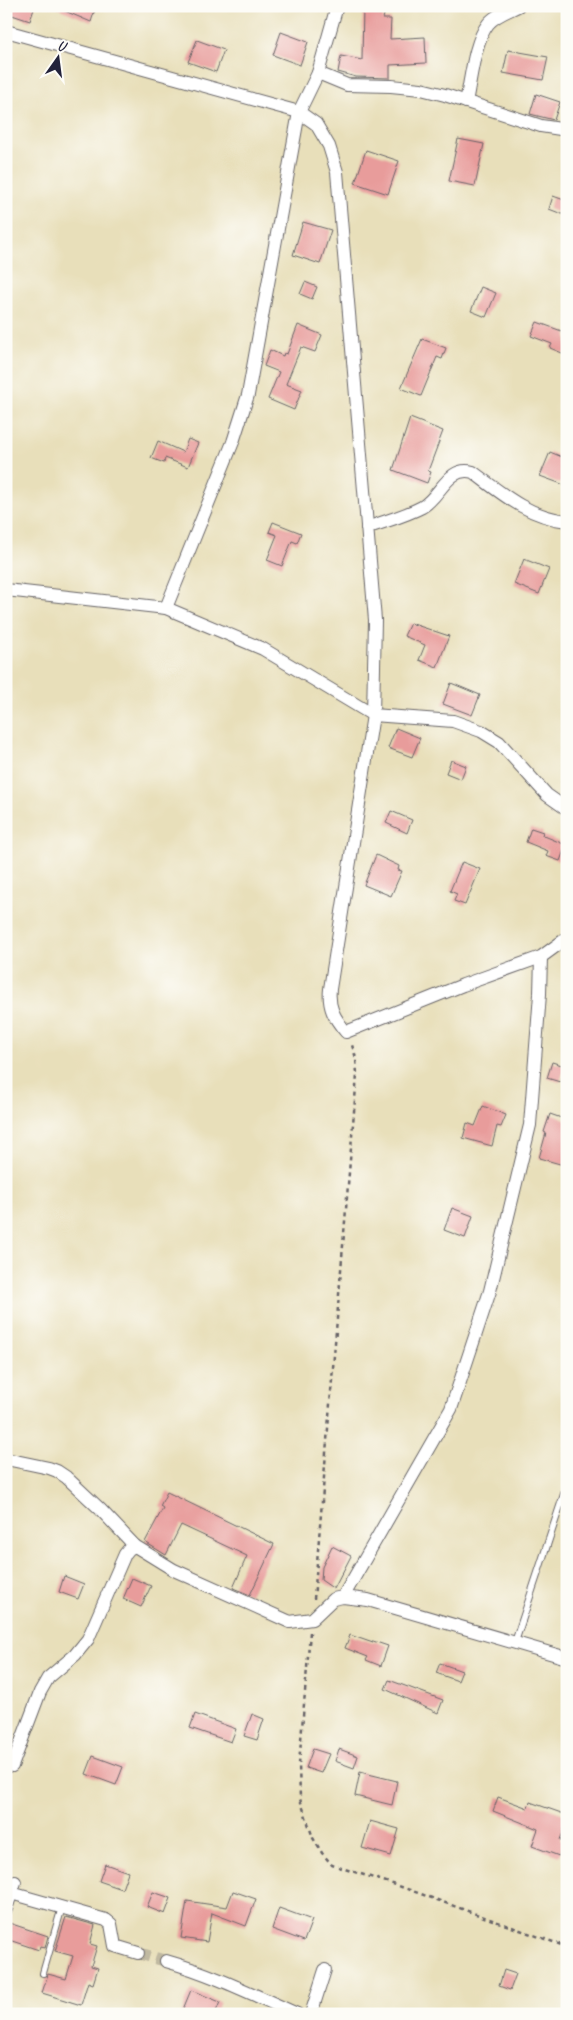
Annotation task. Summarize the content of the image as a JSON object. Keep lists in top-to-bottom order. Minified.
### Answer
{"north":"top"}
